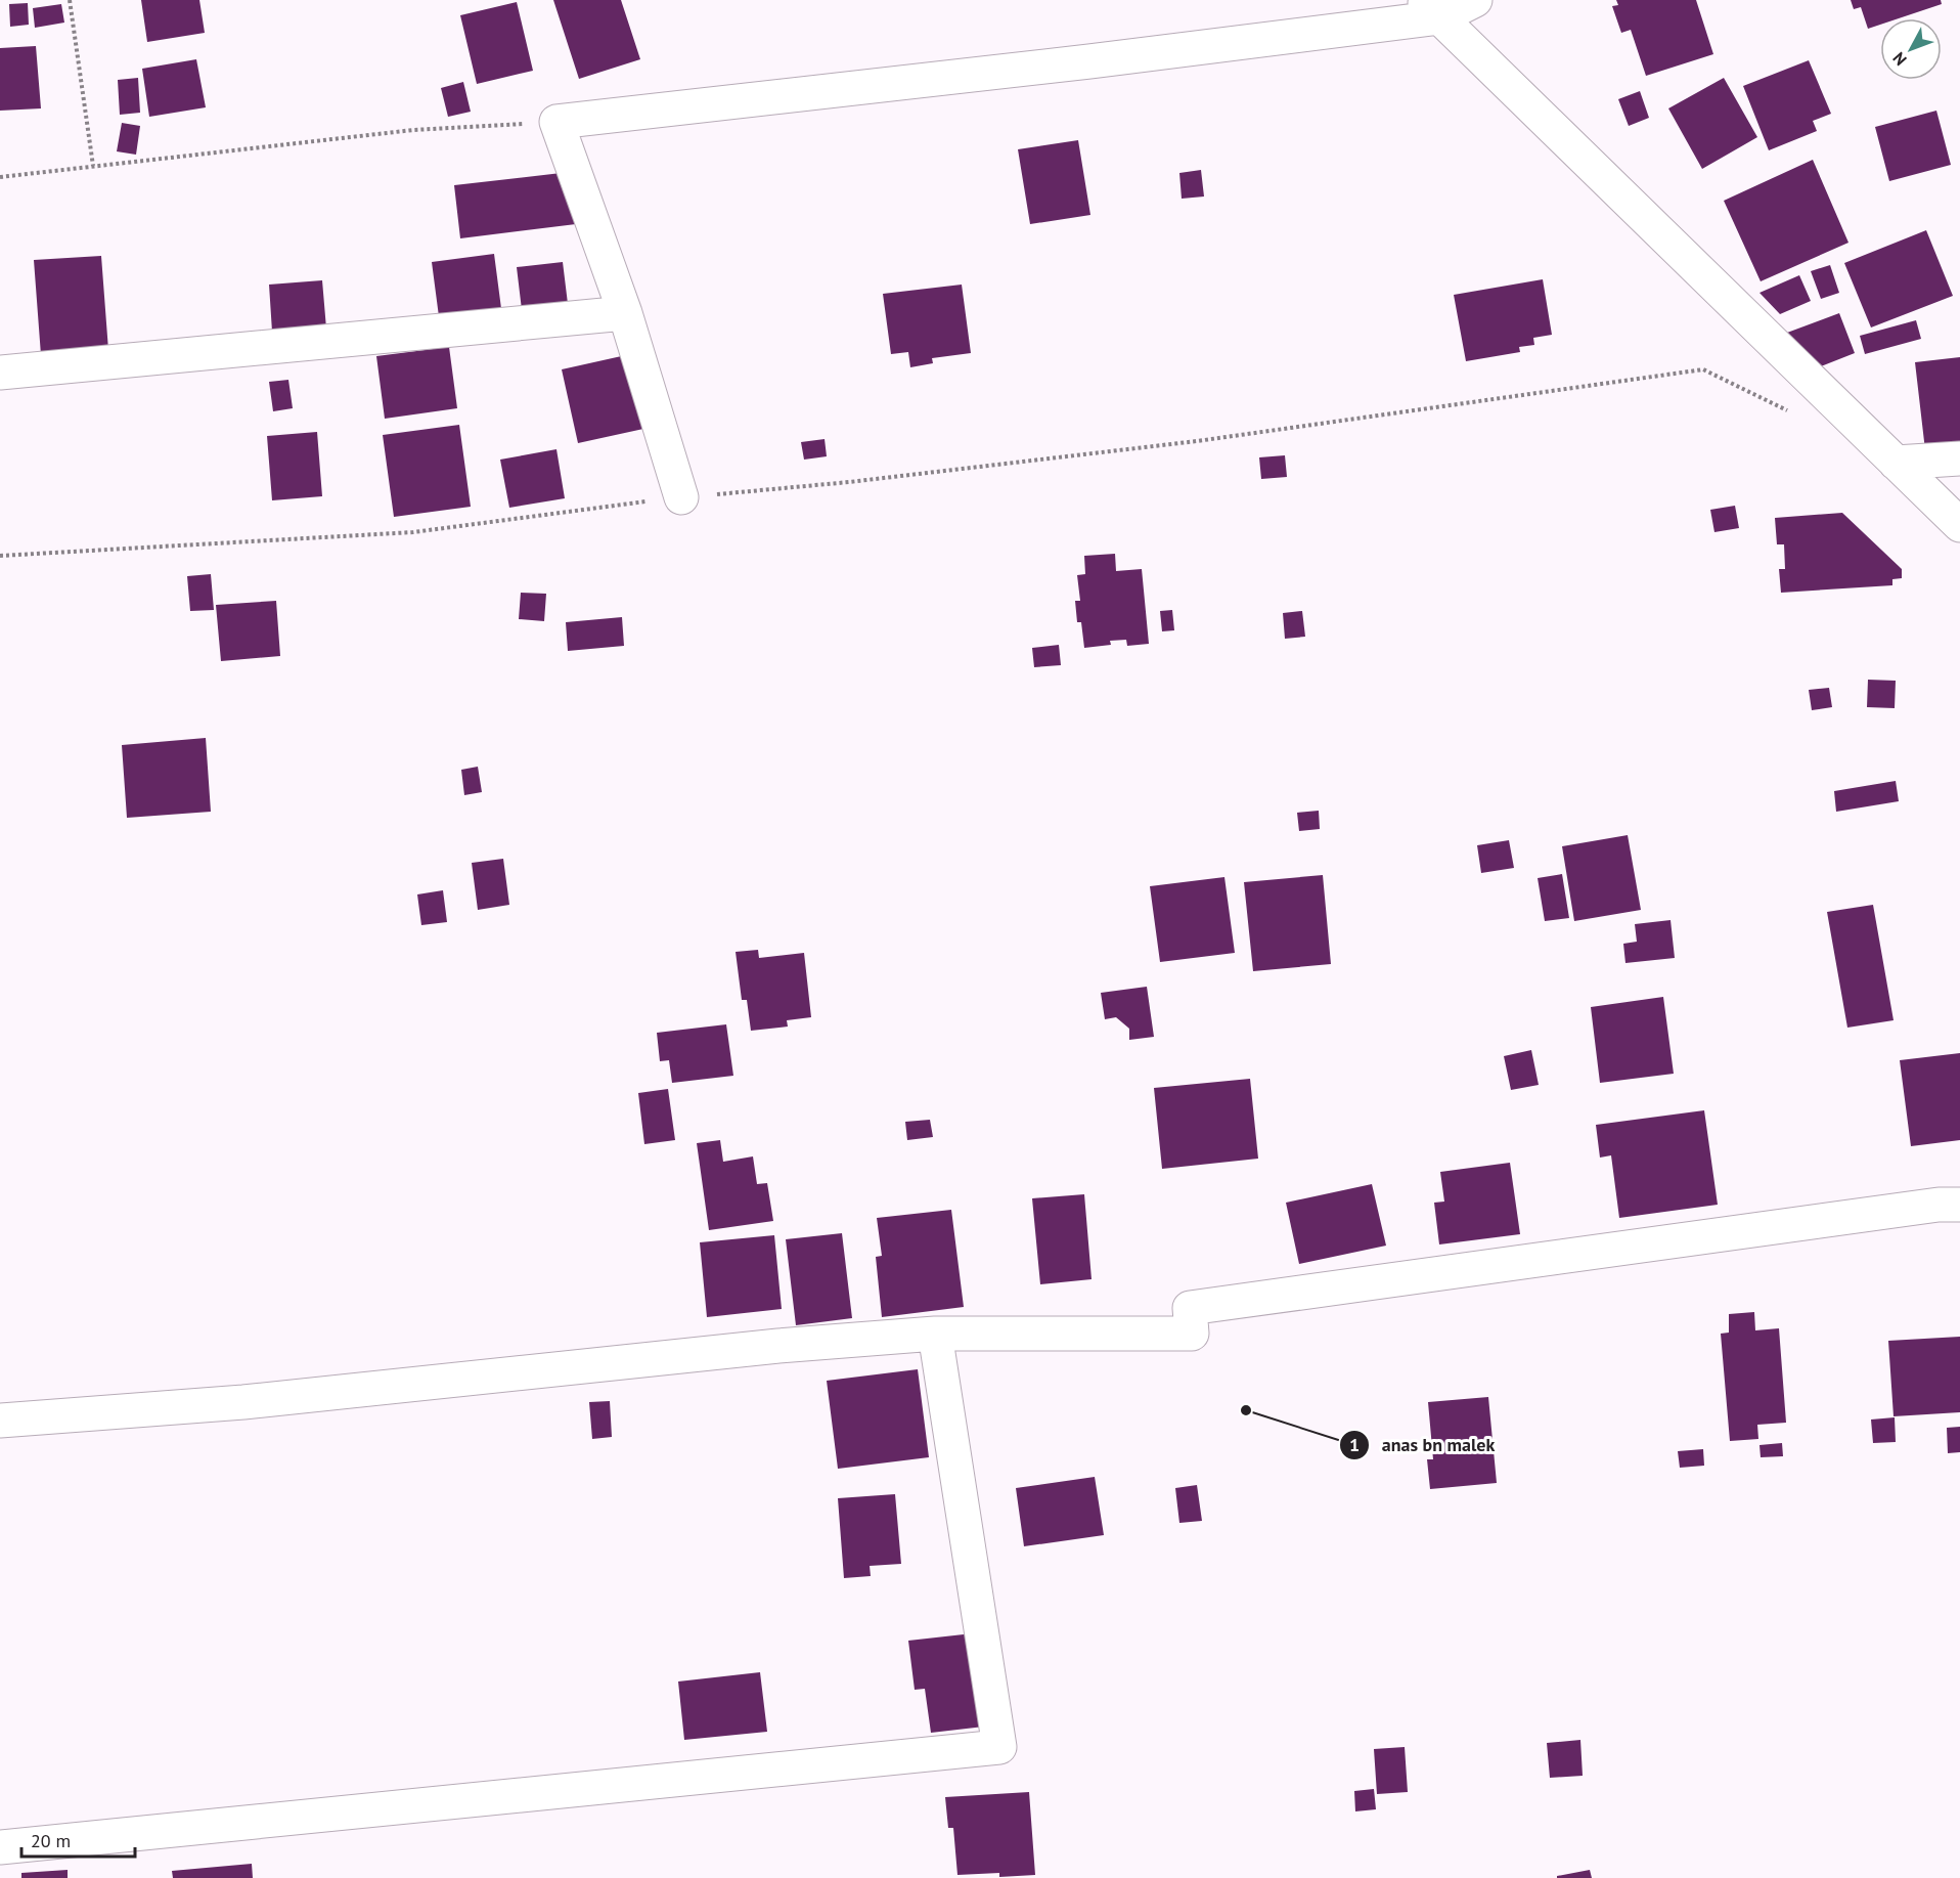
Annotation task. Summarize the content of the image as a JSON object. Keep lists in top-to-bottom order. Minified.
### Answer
{"places":["anas bn malek"],"scale_bar":"20 m","north":"bottom left"}
